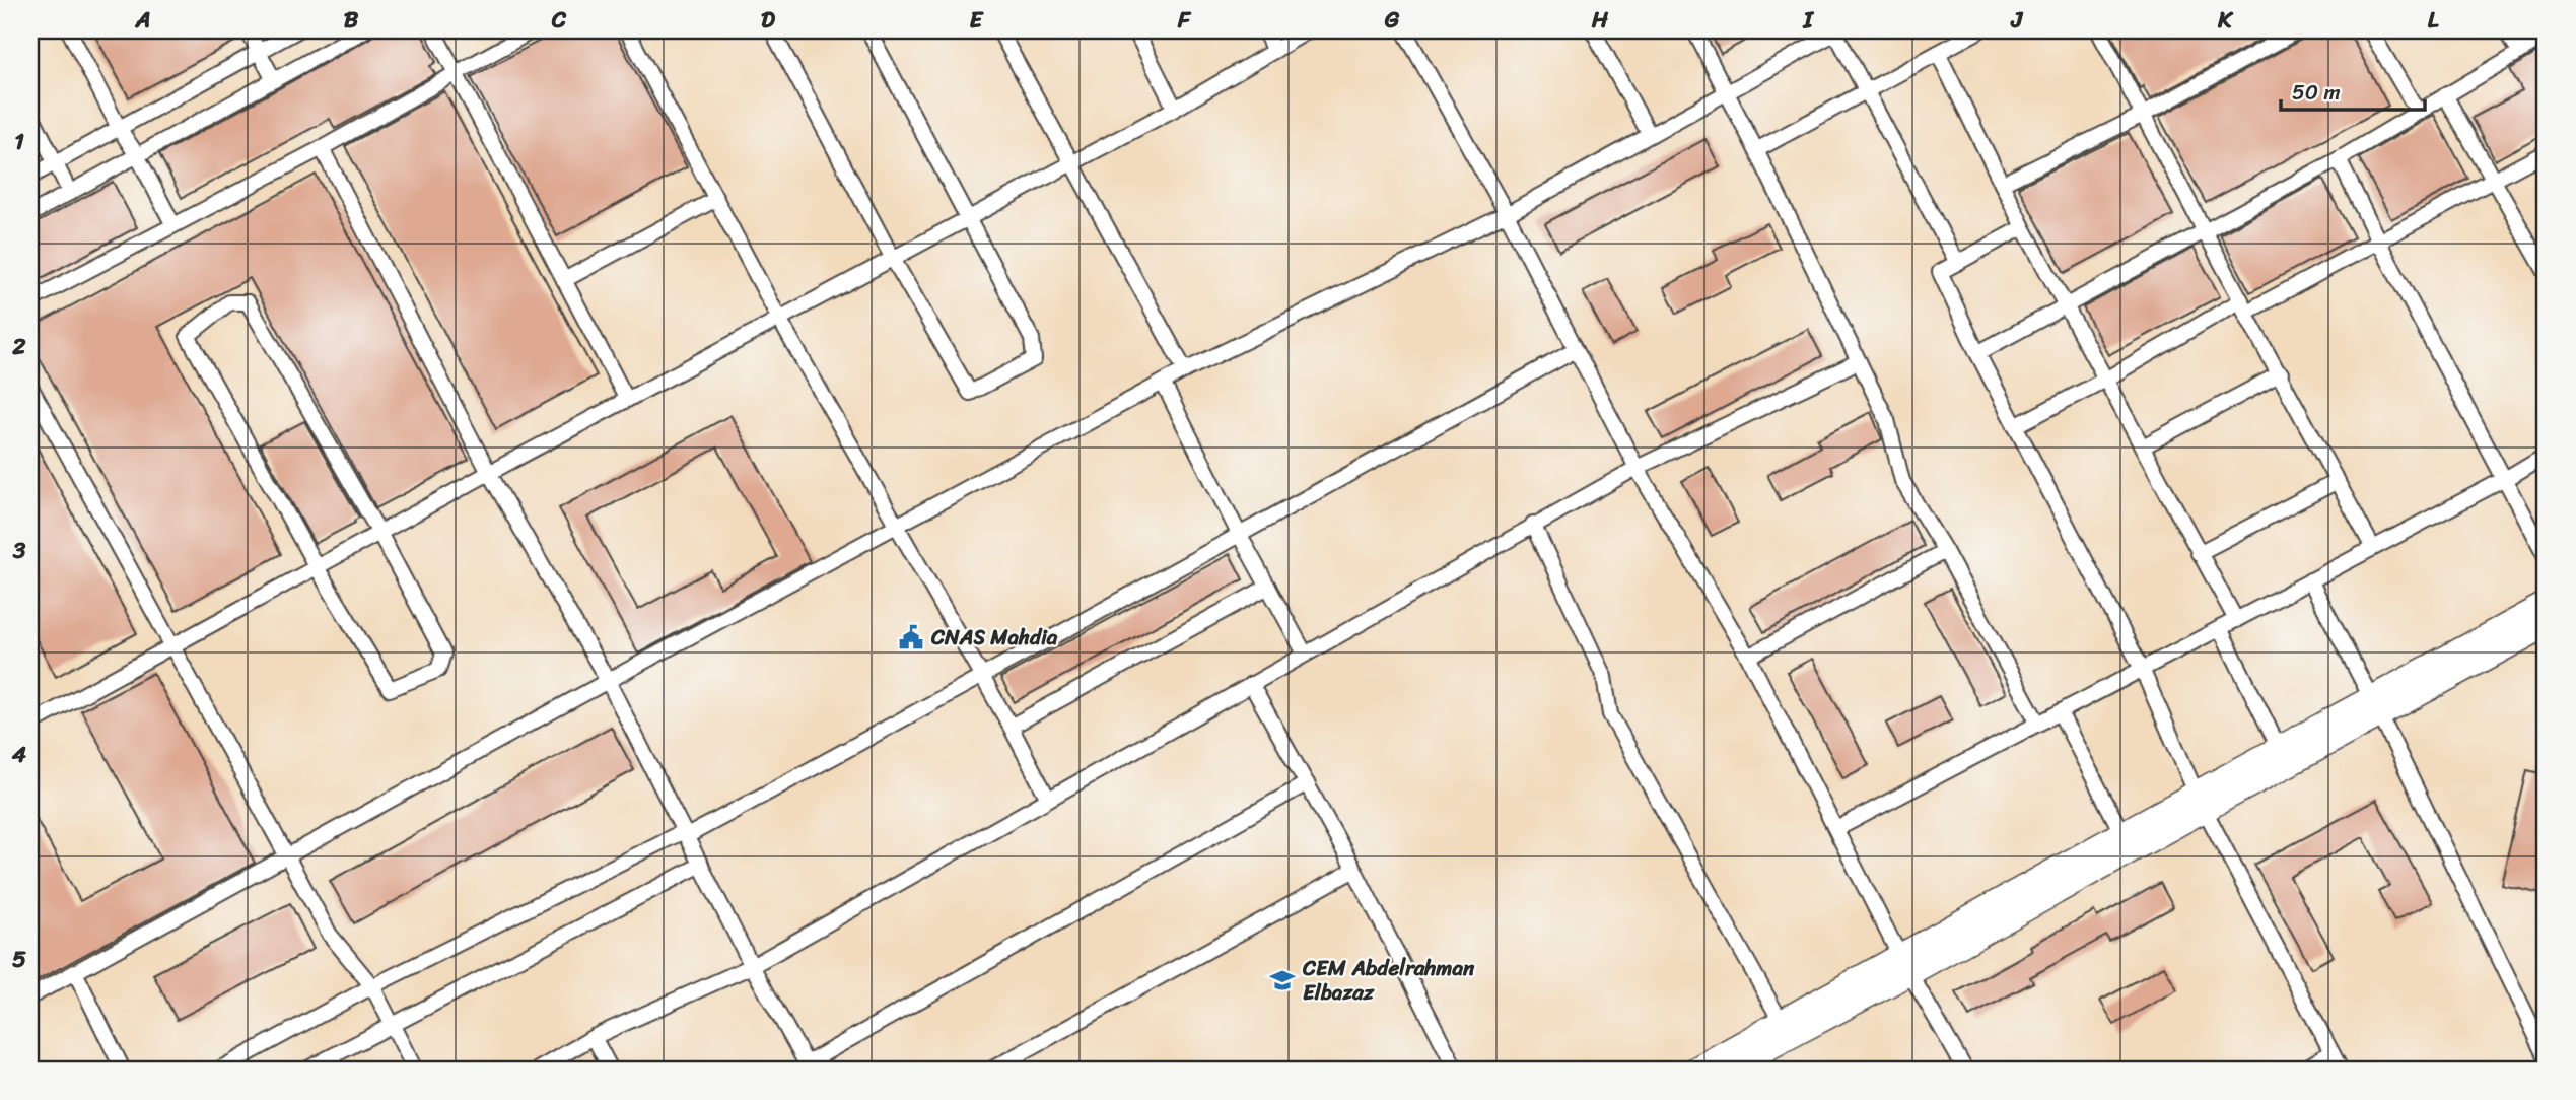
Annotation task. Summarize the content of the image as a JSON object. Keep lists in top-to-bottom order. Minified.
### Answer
{"places":{"public building":["CNAS Mahdia"],"school or university":["CEM Abdelrahman Elbazaz"]},"scale_bar":"50 m","grid":{"columns":["A","B","C","D","E","F","G","H","I","J","K","L"],"rows":["1","2","3","4","5"]}}
